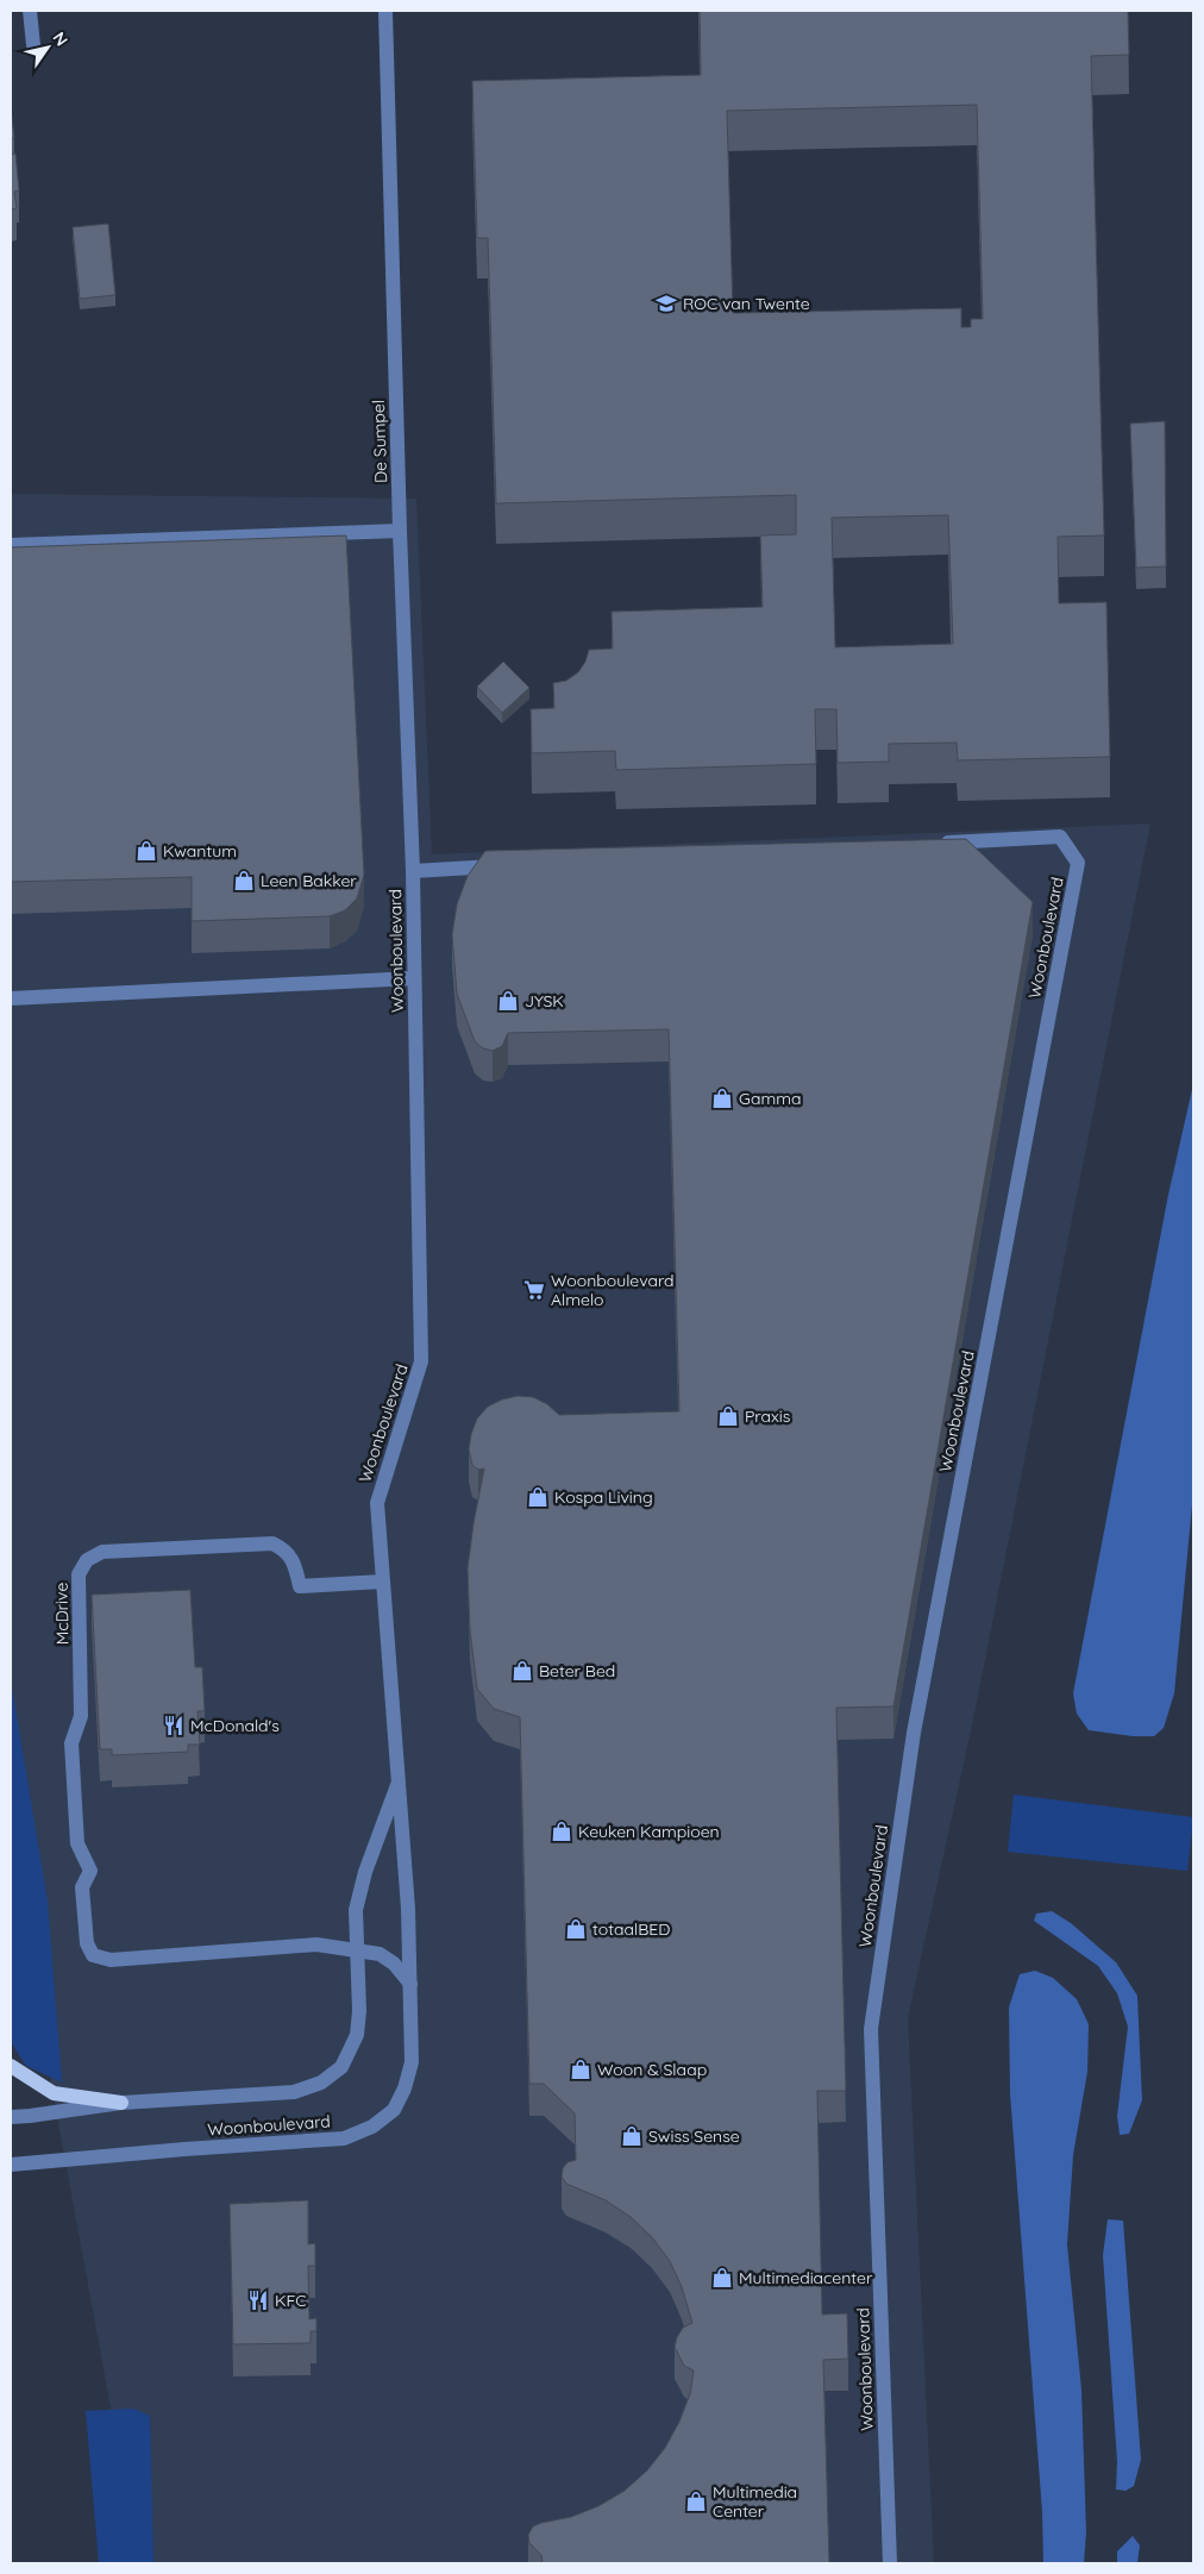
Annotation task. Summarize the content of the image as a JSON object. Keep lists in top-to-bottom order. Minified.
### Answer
{"streets":{"street":["De Sumpel","Woonboulevard","McDrive"]},"crossings":[["De Sumpel","Woonboulevard"],["Woonboulevard","McDrive"]],"places":{"school or university":["ROC van Twente"],"shop":["Kwantum","Leen Bakker","JYSK","Gamma","Praxis","Kospa Living","Beter Bed","Keuken Kampioen","totaalBED","Woon & Slaap","Swiss Sense","Multimediacenter","Multimedia Center"],"supermarket":["Woonboulevard Almelo"],"restaurant":["McDonald's","KFC"]},"north":"top right"}
